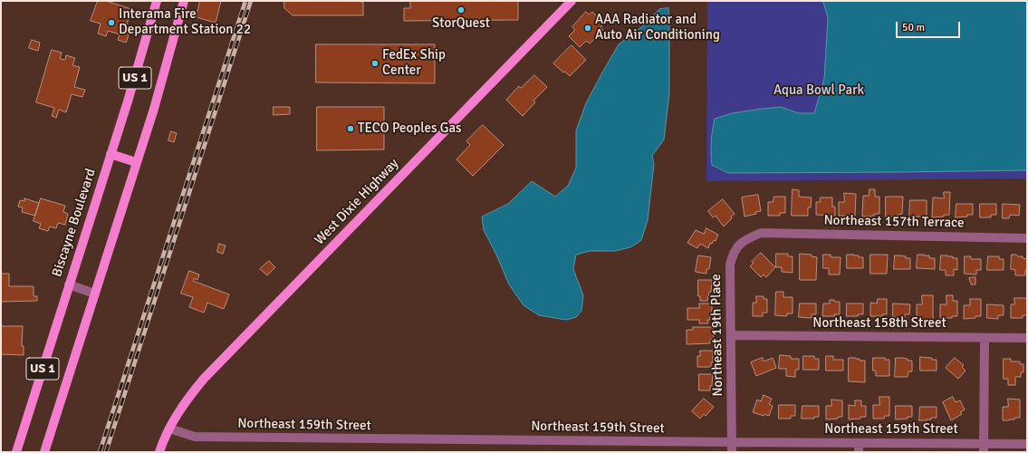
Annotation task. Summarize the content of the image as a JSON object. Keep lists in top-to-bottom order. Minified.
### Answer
{"streets":{"main road":["US 1","West Dixie Highway","Biscayne Boulevard"],"street":["Northeast 157th Terrace","Northeast 158th Street","Northeast 19th Place","Northeast 159th Street"]},"crossings":[["West Dixie Highway","Northeast 159th Street"],["Northeast 157th Terrace","Northeast 19th Place"],["Northeast 158th Street","Northeast 19th Place"],["Northeast 19th Place","Northeast 159th Street"]],"parks":["Aqua Bowl Park"],"places":["StorQuest","Interama Fire Department Station 22","AAA Radiator and Auto Air Conditioning","FedEx Ship Center","TECO Peoples Gas"],"scale_bar":"50 m"}
